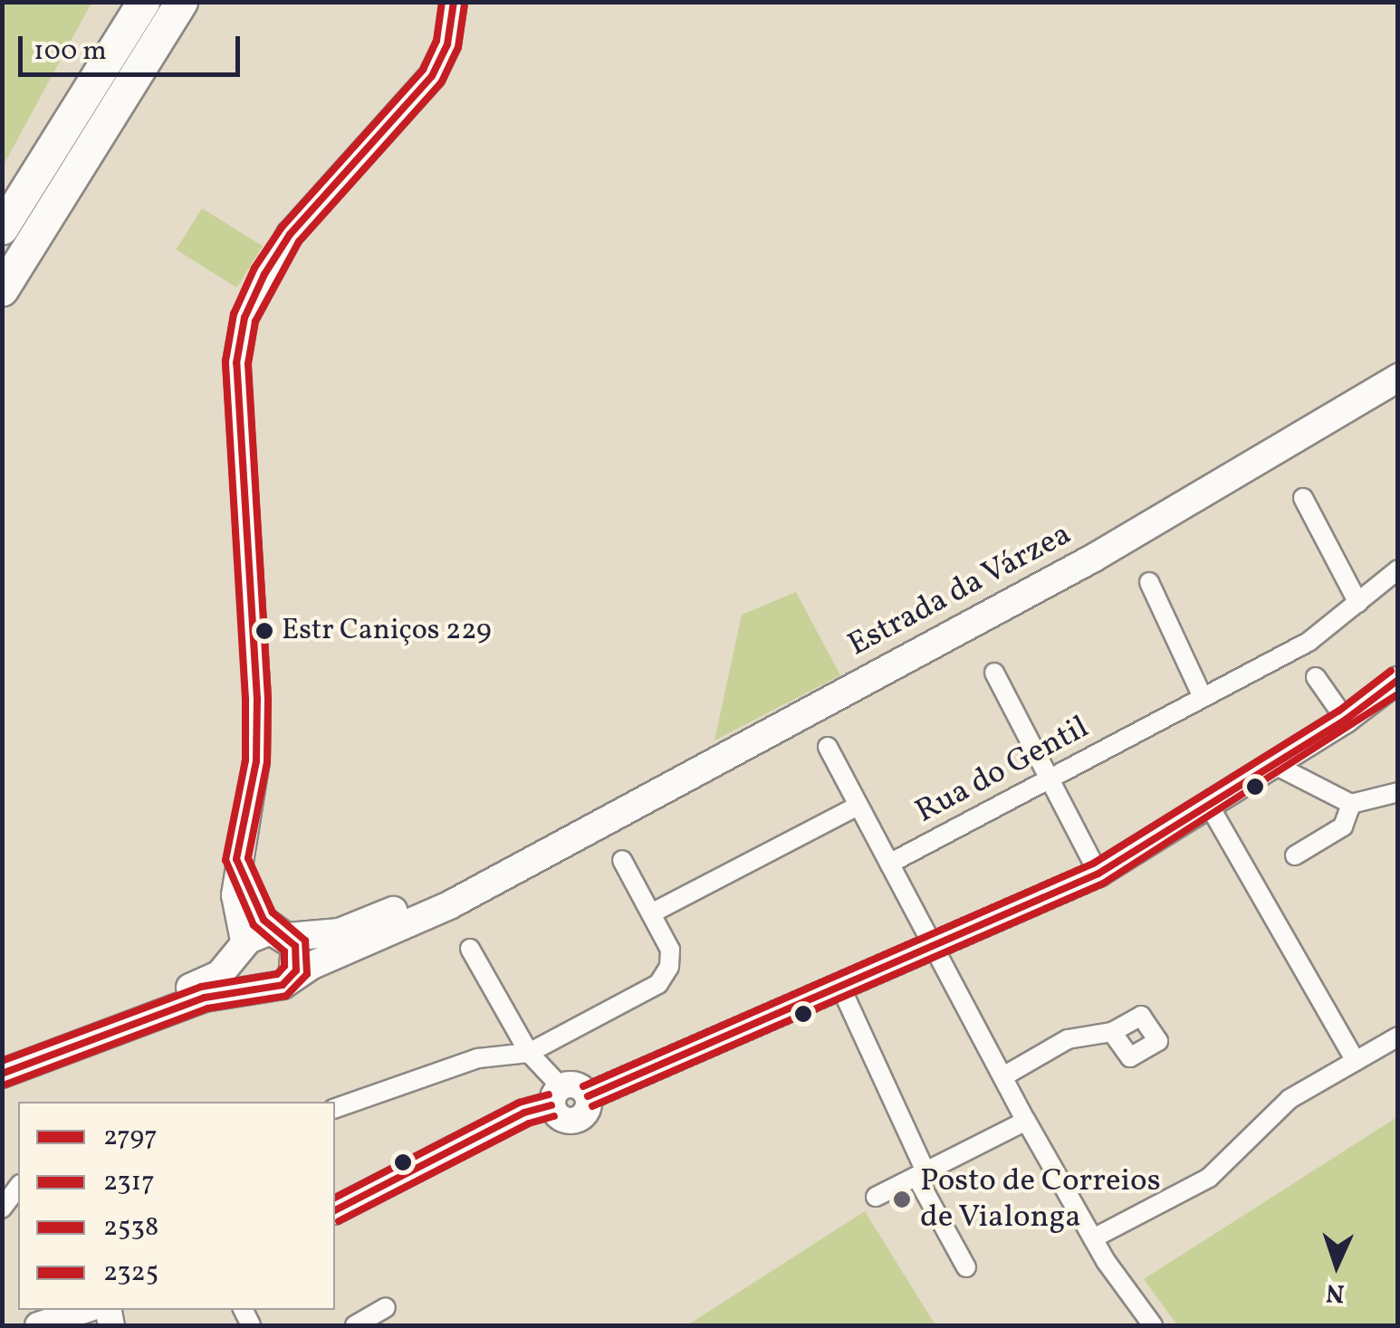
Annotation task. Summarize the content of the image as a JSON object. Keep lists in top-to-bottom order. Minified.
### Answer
{"streets":{"main road":["Estrada da Várzea"],"street":["Rua do Gentil"]},"places":["Estr Caniços 229","Posto de Correios de Vialonga"],"lines":["transit line 2538","transit line 2325","transit line 2317","transit line 2797"],"legend":["2797","2317","2538","2325"],"scale_bar":"100 m","north":"bottom"}
